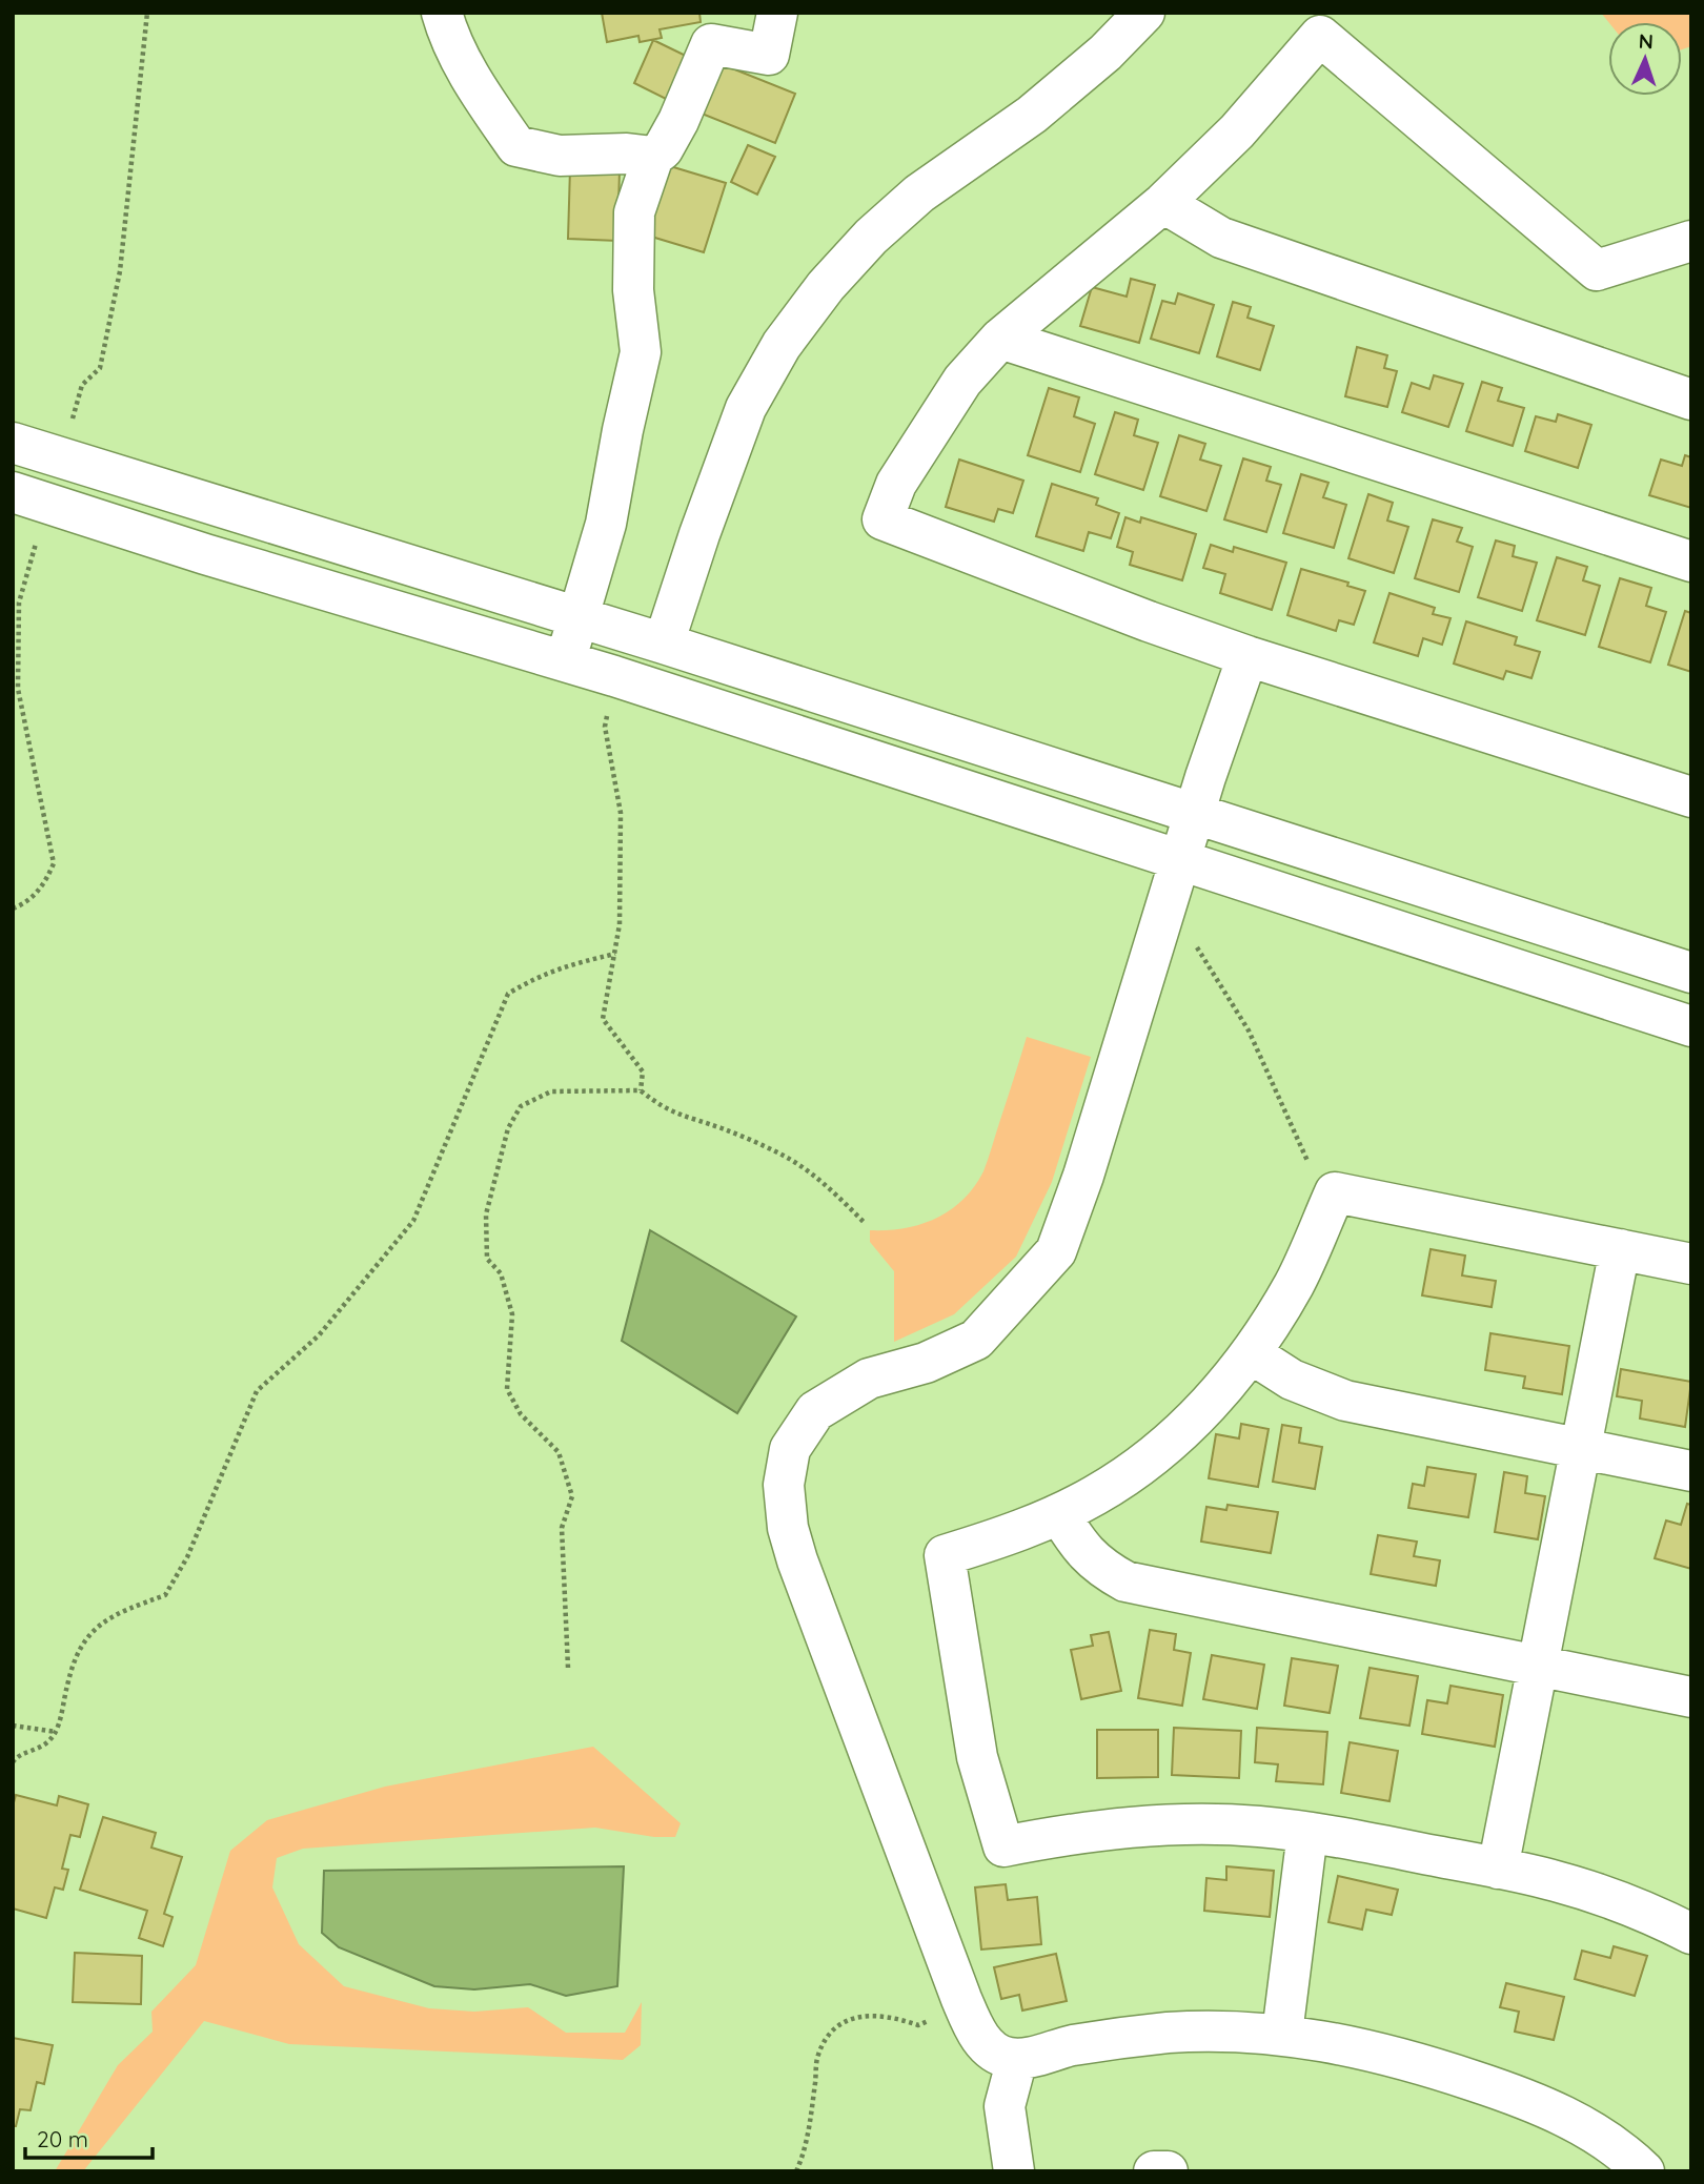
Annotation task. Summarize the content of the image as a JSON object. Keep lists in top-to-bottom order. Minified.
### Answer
{"scale_bar":"20 m","north":"top"}
